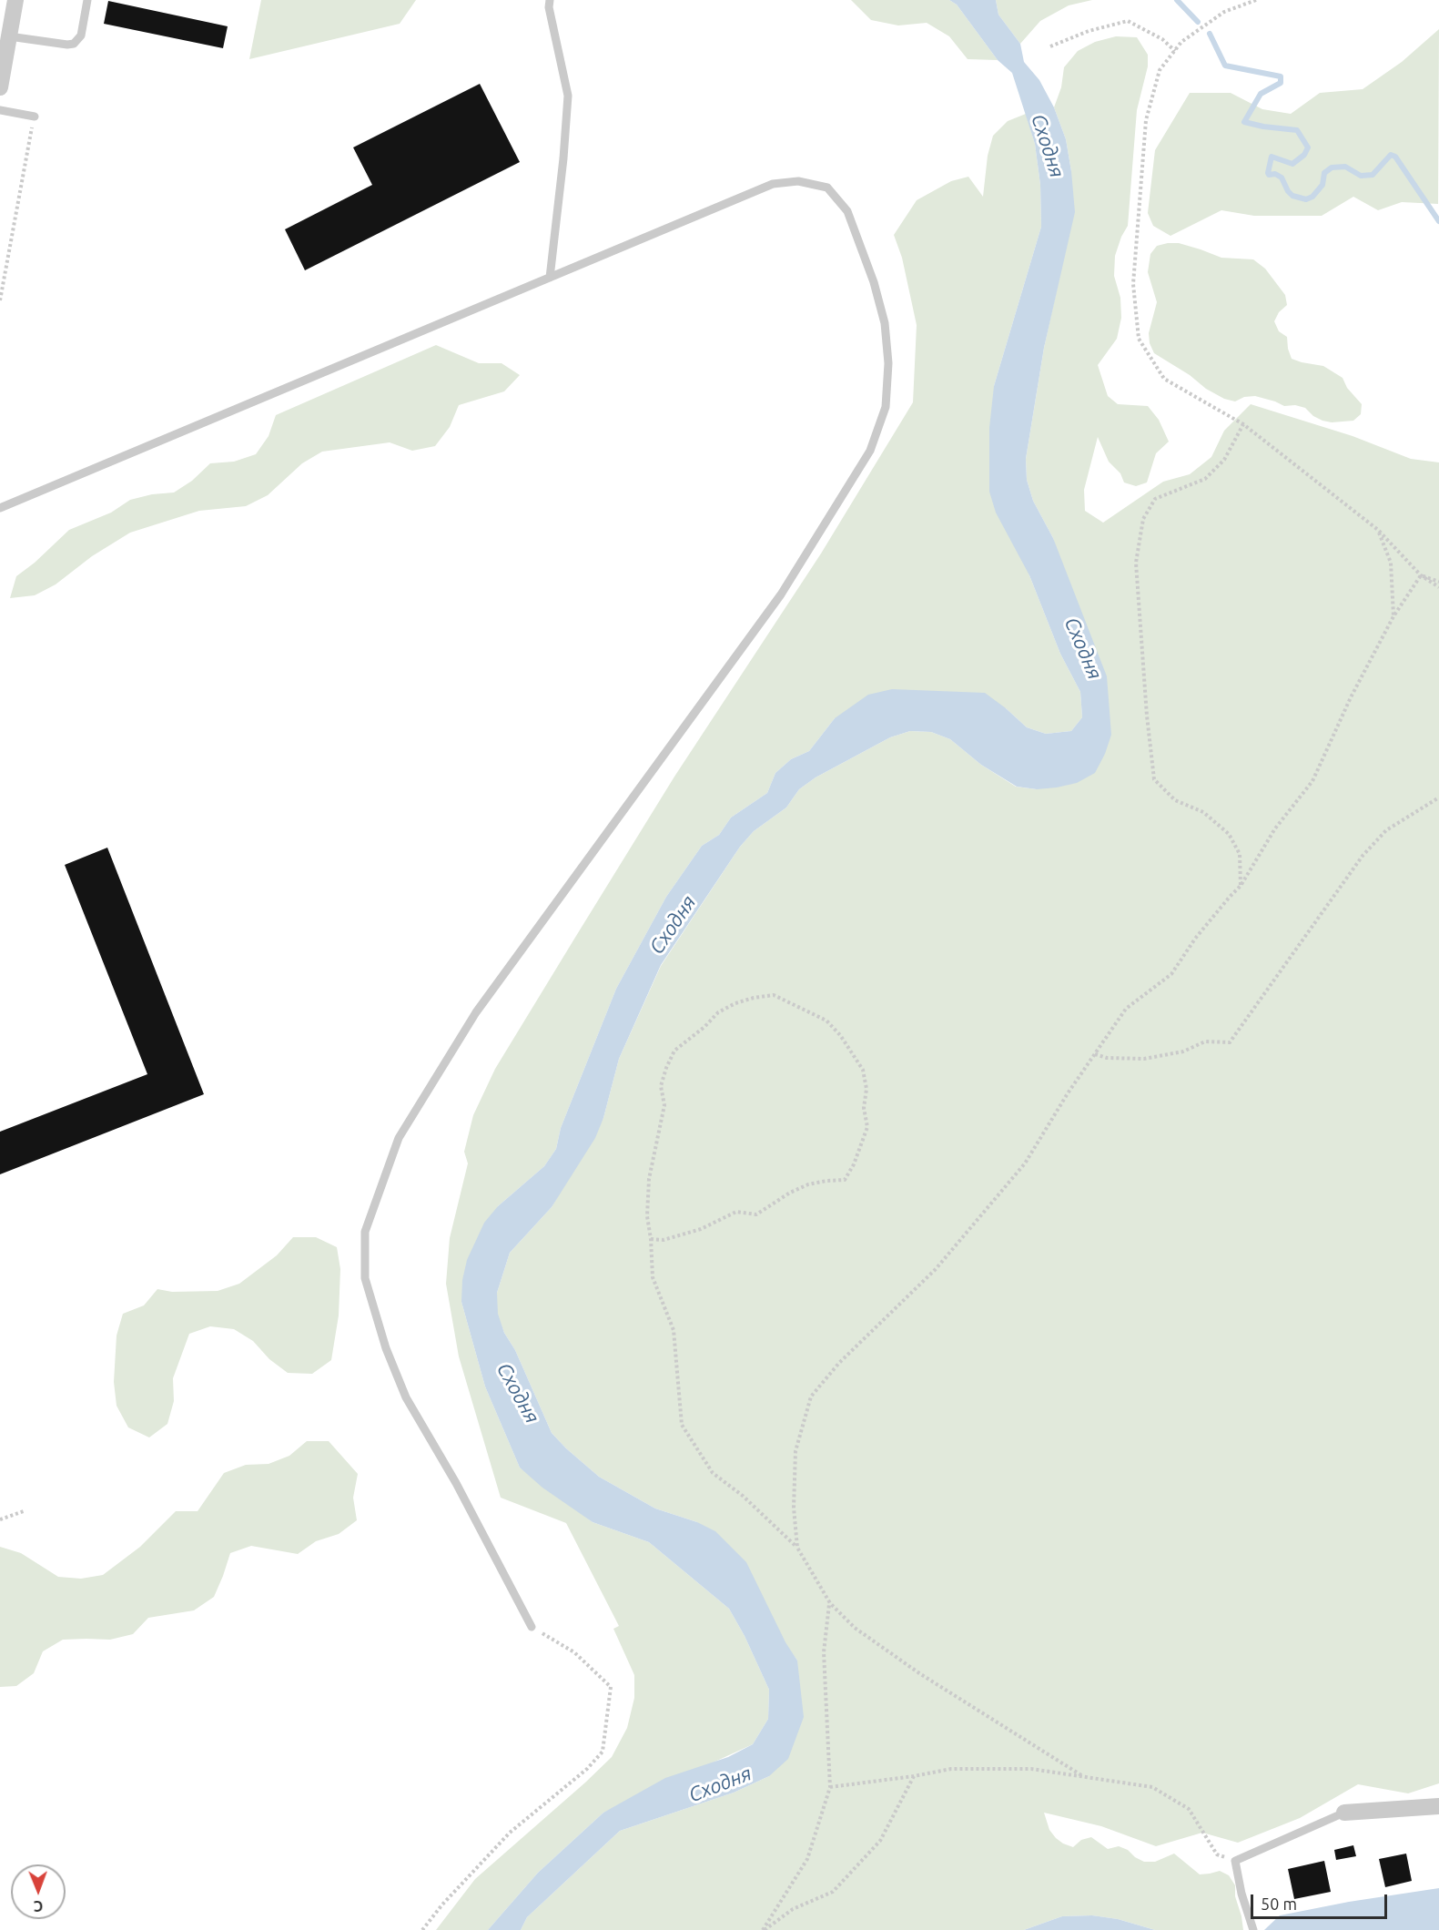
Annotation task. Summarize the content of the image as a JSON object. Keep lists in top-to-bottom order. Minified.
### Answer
{"water":["Сходня"],"scale_bar":"50 m","north":"bottom"}
